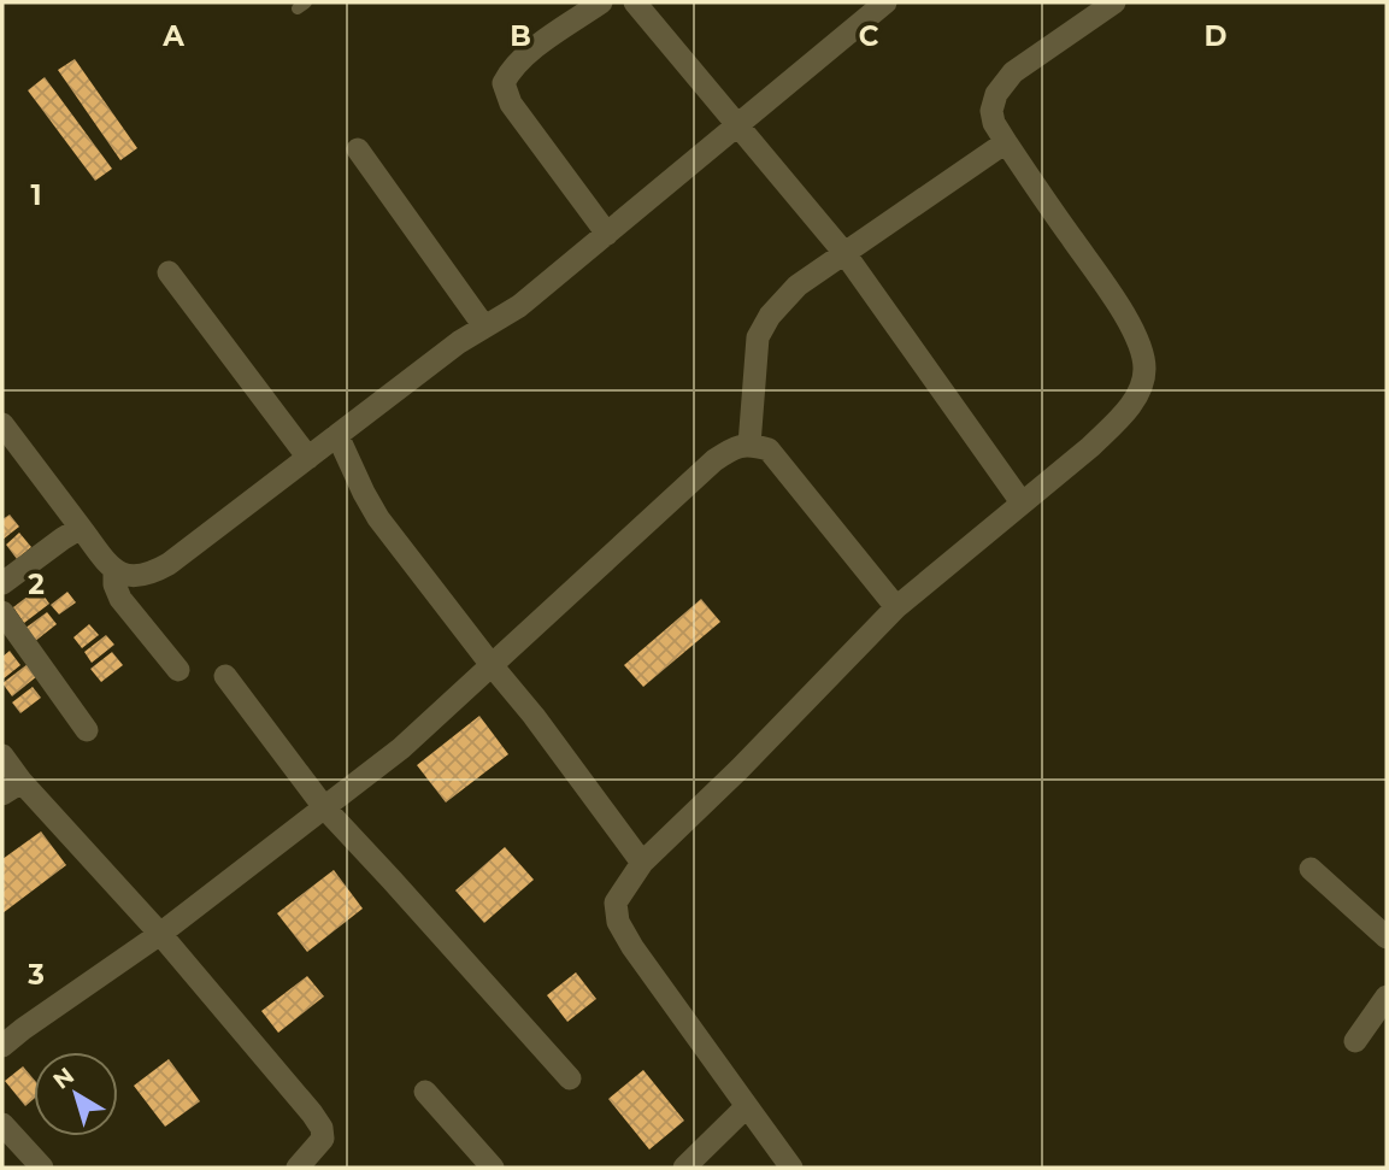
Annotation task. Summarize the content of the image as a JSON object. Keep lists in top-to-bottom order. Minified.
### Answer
{"north":"top left","grid":{"columns":["A","B","C","D"],"rows":["1","2","3"]}}
